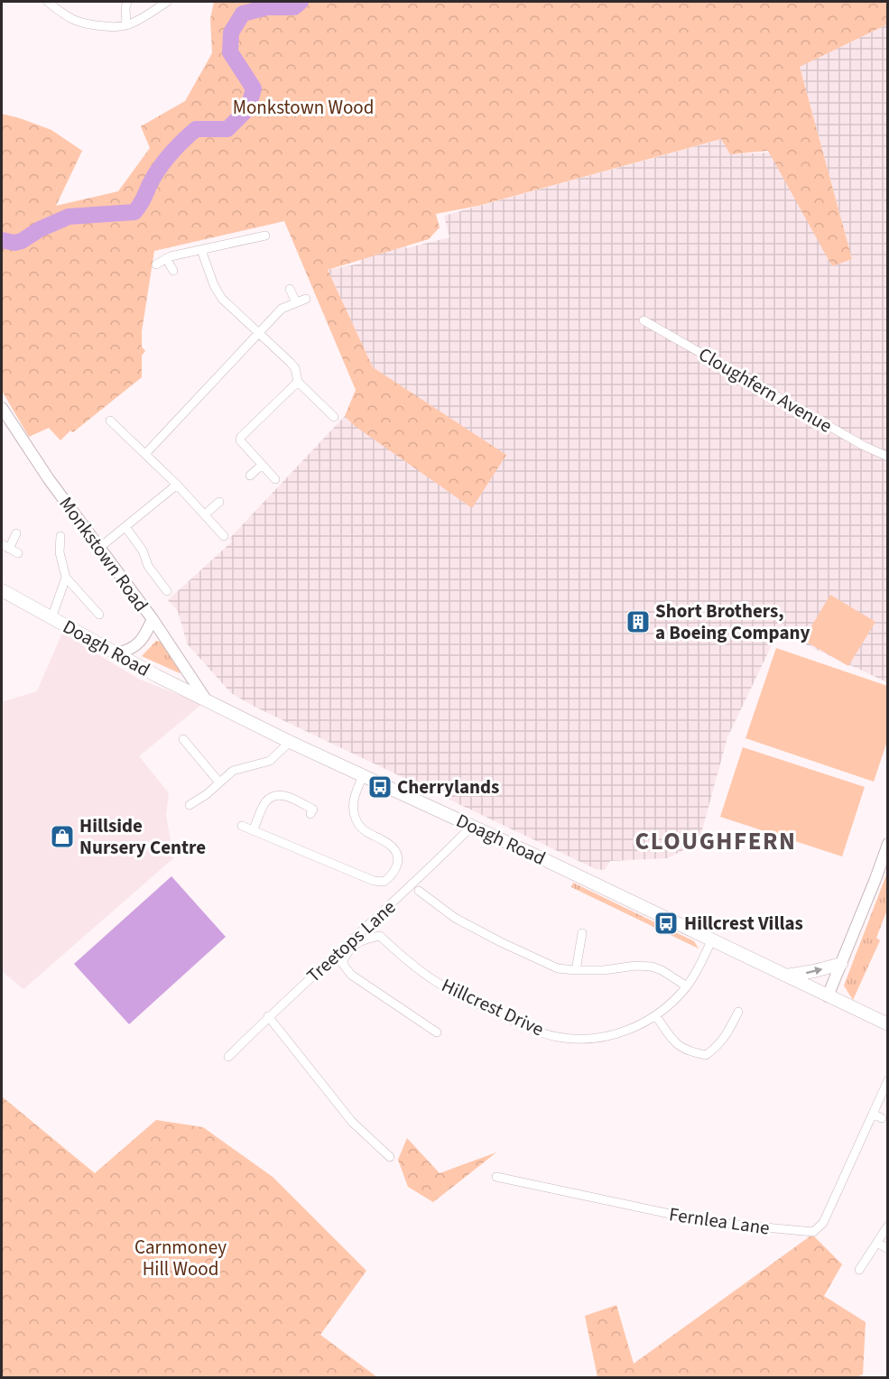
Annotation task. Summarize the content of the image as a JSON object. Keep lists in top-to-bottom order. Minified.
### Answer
{"streets":{"main road":["Doagh Road"],"street":["Cloughfern Avenue","Monkstown Road","Treetops Lane","Hillcrest Drive","Fernlea Lane"]},"crossings":[["Monkstown Road","Doagh Road"],["Doagh Road","Treetops Lane"],["Doagh Road","Hillcrest Drive"]],"districts":["CLOUGHFERN"],"parks":["Monkstown Wood","Carnmoney Hill Wood"],"places":{"building":["Short Brothers, a Boeing Company"],"bus stop":["Cherrylands","Hillcrest Villas"],"shop":["Hillside Nursery Centre"]}}
